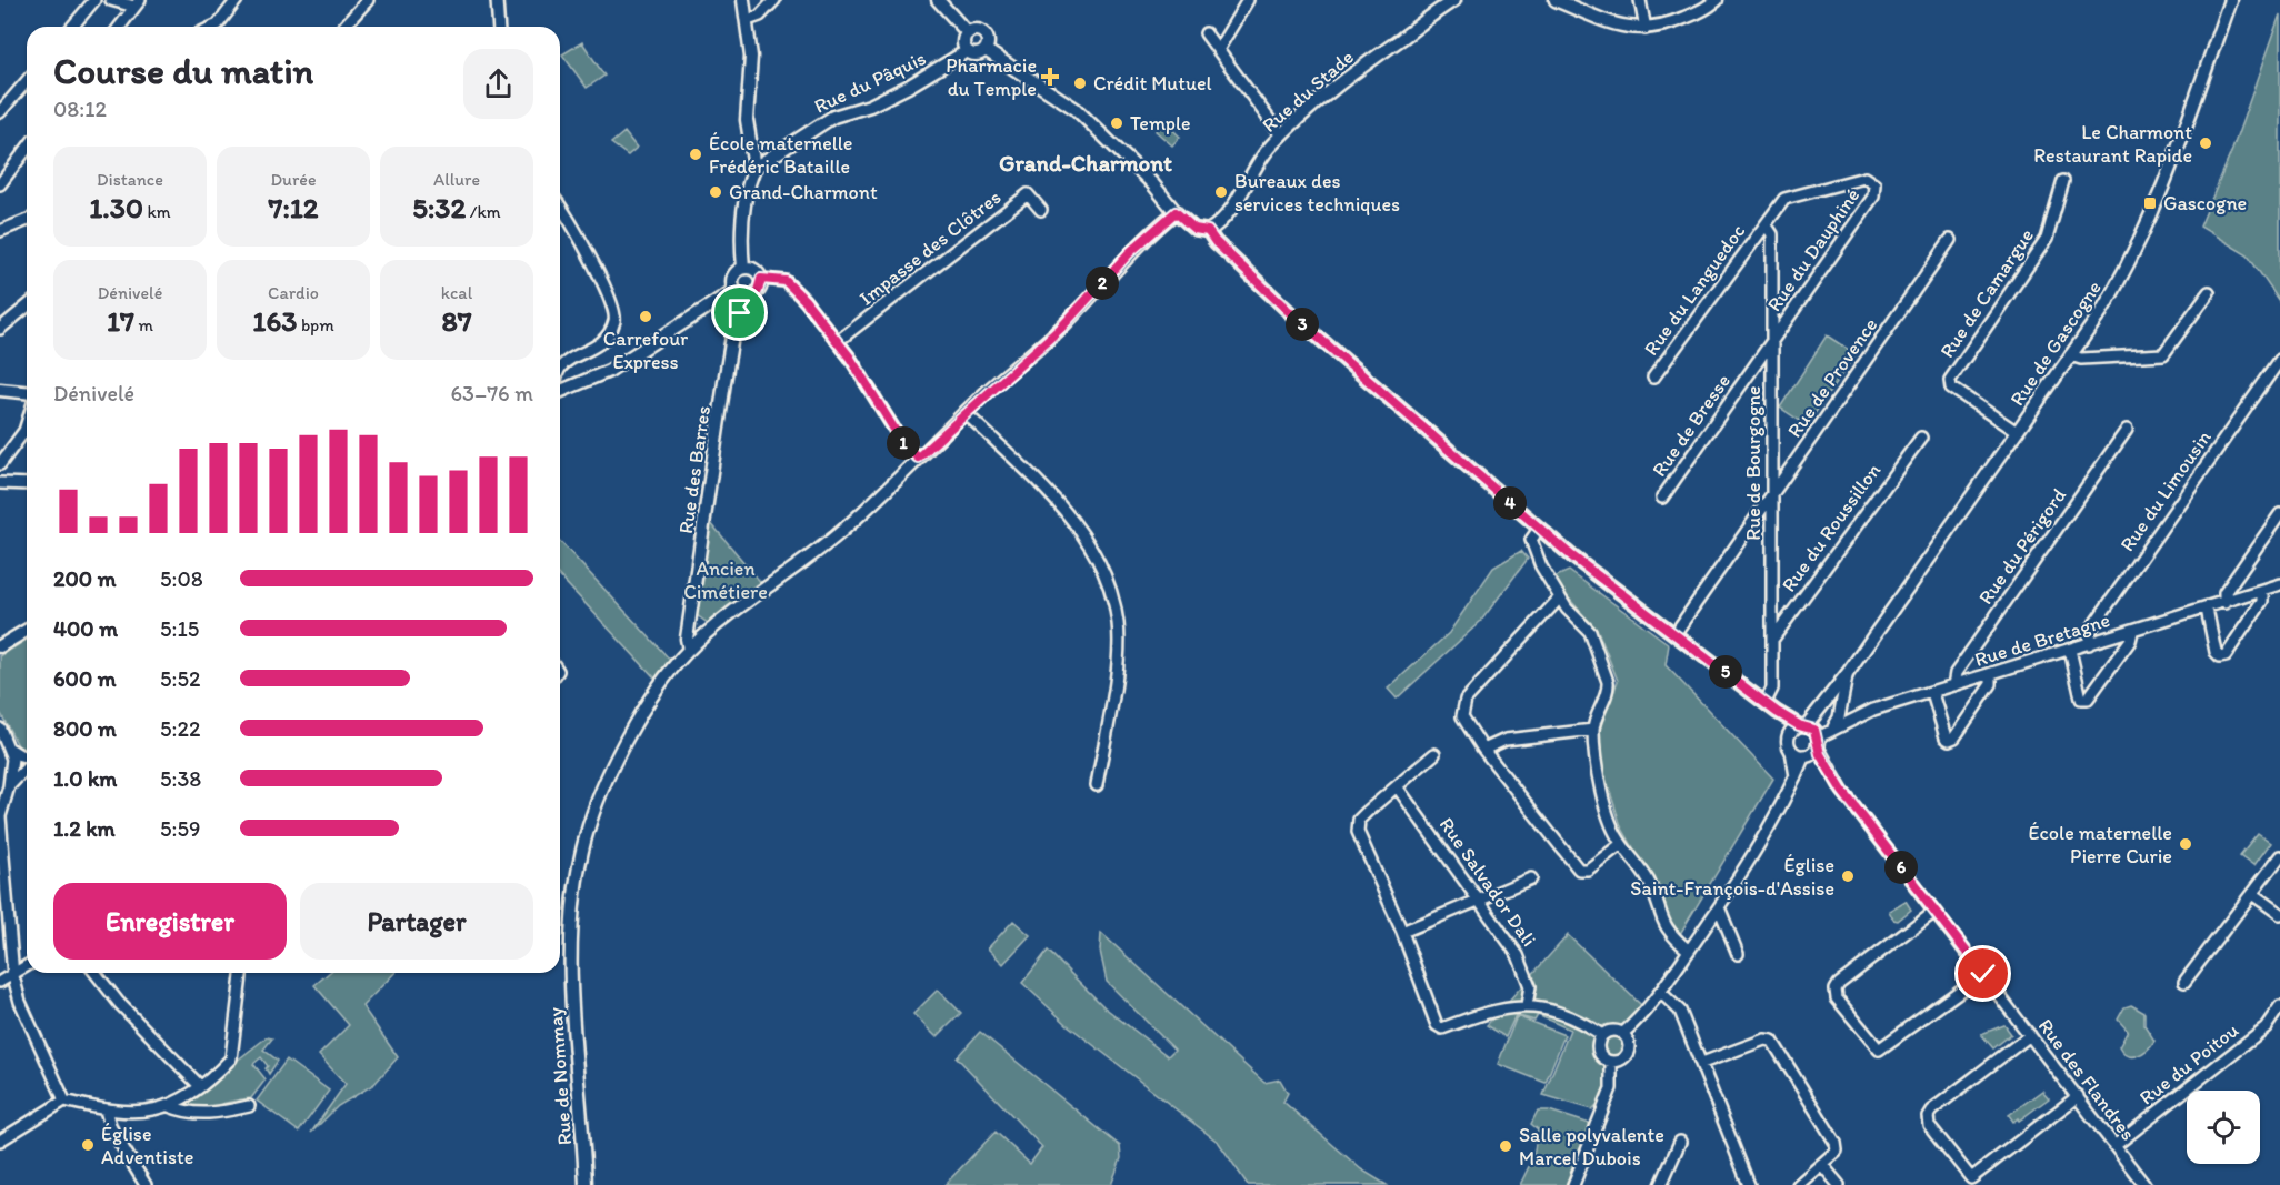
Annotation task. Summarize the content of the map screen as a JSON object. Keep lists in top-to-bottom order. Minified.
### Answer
{"streets":{"street":["Rue du Pâquis","Rue du Stade","Impasse des Clôtres","Rue du Dauphiné","Rue du Languedoc","Rue de Camargue","Rue de Gascogne","Rue de Provence","Rue de Bresse","Rue de Bourgogne","Rue des Barres","Rue du Limousin","Rue du Roussillon","Rue du Périgord","Rue de Bretagne","Rue Salvador Dali","Rue du Poitou","Rue de Nommay","Rue des Flandres"]},"crossings":[["Rue du Dauphiné","Rue du Languedoc"],["Rue du Dauphiné","Rue de Bresse"],["Rue du Dauphiné","Rue de Bourgogne"],["Rue du Languedoc","Rue de Bourgogne"],["Rue de Camargue","Rue de Gascogne"],["Rue de Gascogne","Rue de Bretagne"],["Rue de Gascogne","Rue des Flandres"],["Rue de Provence","Rue de Bourgogne"],["Rue de Bresse","Rue de Bourgogne"],["Rue de Bourgogne","Rue du Roussillon"],["Rue des Barres","Rue de Nommay"],["Rue du Limousin","Rue de Bretagne"],["Rue du Périgord","Rue de Bretagne"],["Rue de Bretagne","Rue des Flandres"],["Rue du Poitou","Rue des Flandres"]],"districts":["Grand-Charmont"],"parks":["Ancien Cimétiere"],"places":{"health":["Pharmacie du Temple"],"other":["Crédit Mutuel","Temple","Le Charmont Restaurant Rapide","École maternelle Frédéric Bataille","Grand-Charmont","Bureaux des services techniques","Carrefour Express","École maternelle Pierre Curie","Église Saint-François-d'Assise","Église Adventiste","Salle polyvalente Marcel Dubois"],"transit":["Gascogne"]},"page":{"heading":["Course du matin","08:12"],"stats":[["Distance","1.30 km"],["Durée","7:12"],["Allure","5:32 /km"],["Dénivelé","17 m"],["Cardio","163 bpm"],["kcal","87"]],"pins":["2","3","1","4","5","6"],"chart":["Dénivelé","63–76 m"],"list":[{"name":"200 m","note":"5:08"},{"name":"400 m","note":"5:15"},{"name":"600 m","note":"5:52"},{"name":"800 m","note":"5:22"},{"name":"1.0 km","note":"5:38"},{"name":"1.2 km","note":"5:59"}],"buttons":["Enregistrer","Partager"]}}
